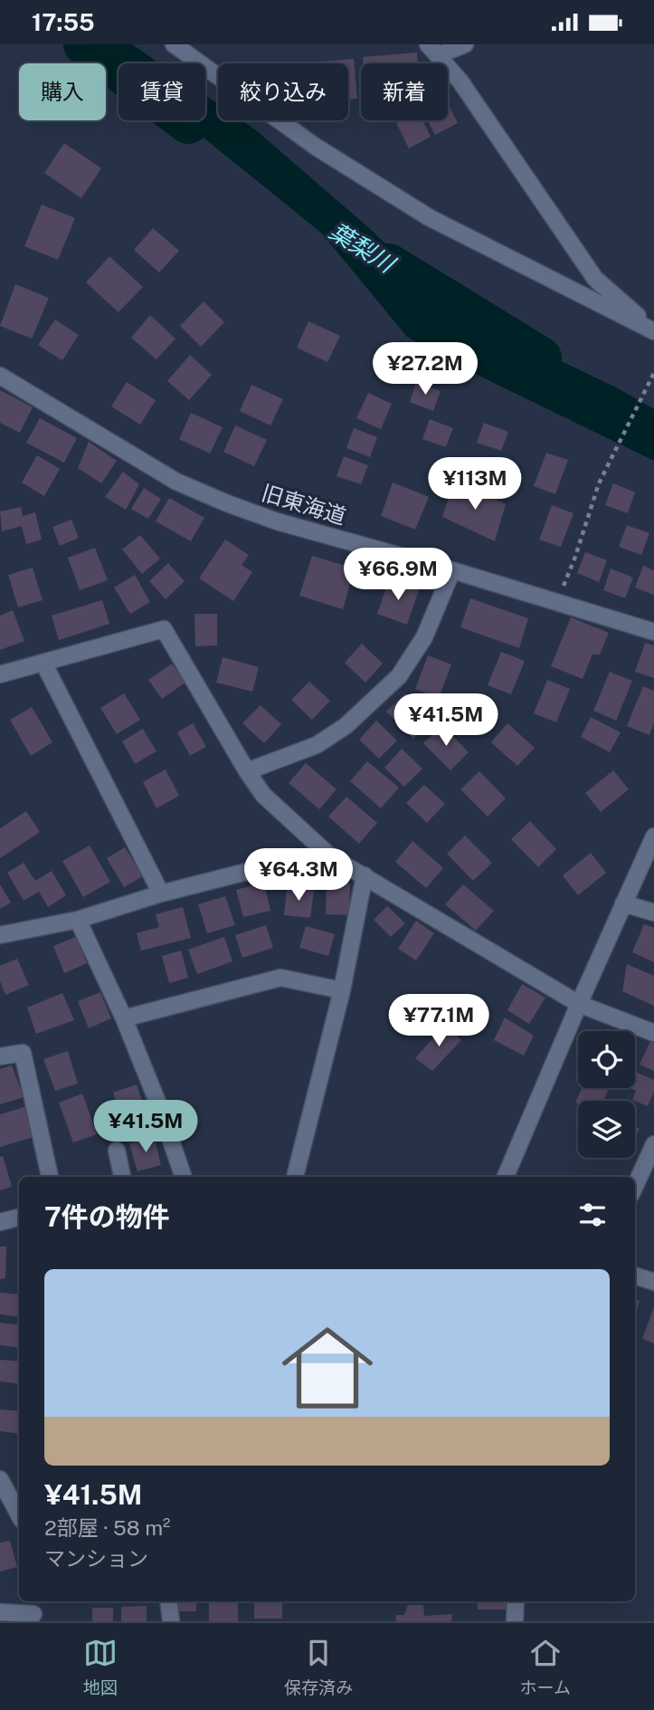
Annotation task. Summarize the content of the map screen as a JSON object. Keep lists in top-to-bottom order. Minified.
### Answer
{"streets":{"street":["旧東海道"]},"water":["葉梨川"],"page":{"status":"17:55","chip":["購入","賃貸","絞り込み","新着"],"price":["¥27.2M","¥113M","¥66.9M","¥41.5M","¥64.3M","¥77.1M","¥41.5M"],"heading":"7件の物件","list":[{"name":"¥41.5M","note":"2部屋 · 58 m² · マンション"}],"tabs":["地図","保存済み","ホーム"]}}
